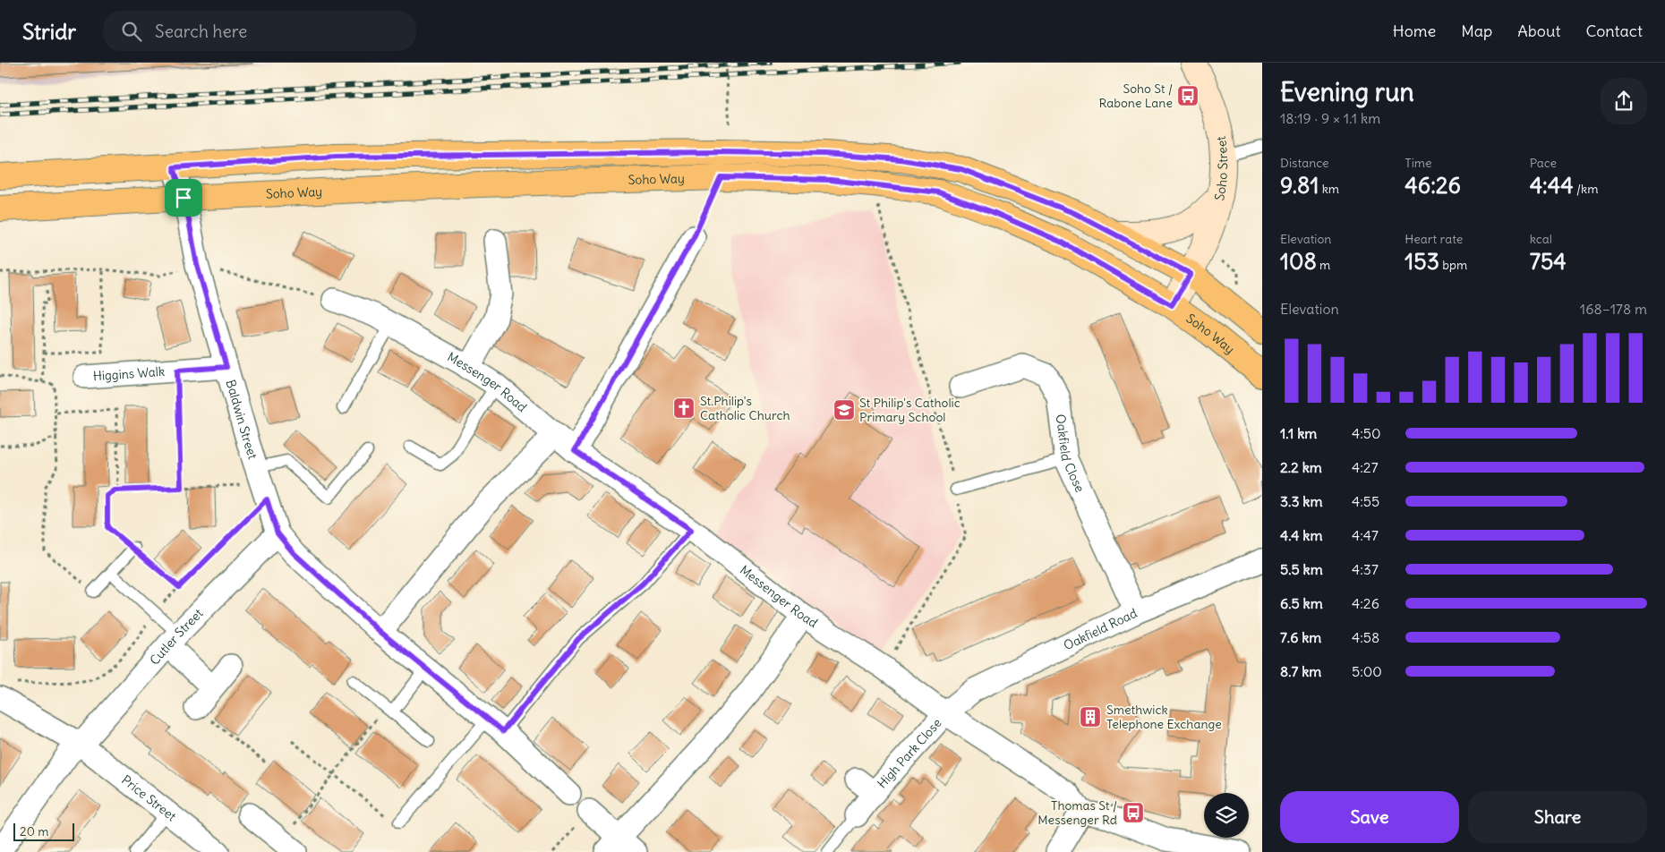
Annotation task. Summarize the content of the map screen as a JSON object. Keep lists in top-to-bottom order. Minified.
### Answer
{"streets":{"main road":["Soho Street","Soho Way"],"street":["Higgins Walk","Messenger Road","Baldwin Street","Oakfield Close","Oakfield Road","Cutler Street","High Park Close","Price Street"]},"crossings":[["Soho Street","Soho Way"],["Soho Way","Baldwin Street"],["Higgins Walk","Baldwin Street"],["Messenger Road","Oakfield Road"],["Messenger Road","High Park Close"],["Baldwin Street","Cutler Street"],["Oakfield Close","Oakfield Road"],["Oakfield Road","High Park Close"],["Cutler Street","Price Street"]],"places":{"bus stop":["Soho St / Rabone Lane","Thomas St / Messenger Rd"],"church":["St.Philip's Catholic Church"],"school or university":["St Philip's Catholic Primary School"],"building":["Smethwick Telephone Exchange"]},"scale_bar":"20 m","page":{"header":"Stridr","search":"Search here","nav":["Home","Map","About","Contact"],"heading":["Evening run","18:19 · 9 × 1.1 km"],"stats":[["Distance","9.81 km"],["Time","46:26"],["Pace","4:44 /km"],["Elevation","108 m"],["Heart rate","153 bpm"],["kcal","754"]],"chart":["Elevation","168–178 m"],"list":[{"name":"1.1 km","note":"4:50"},{"name":"2.2 km","note":"4:27"},{"name":"3.3 km","note":"4:55"},{"name":"4.4 km","note":"4:47"},{"name":"5.5 km","note":"4:37"},{"name":"6.5 km","note":"4:26"},{"name":"7.6 km","note":"4:58"},{"name":"8.7 km","note":"5:00"}],"buttons":["Save","Share"],"scale":"20 m"}}
